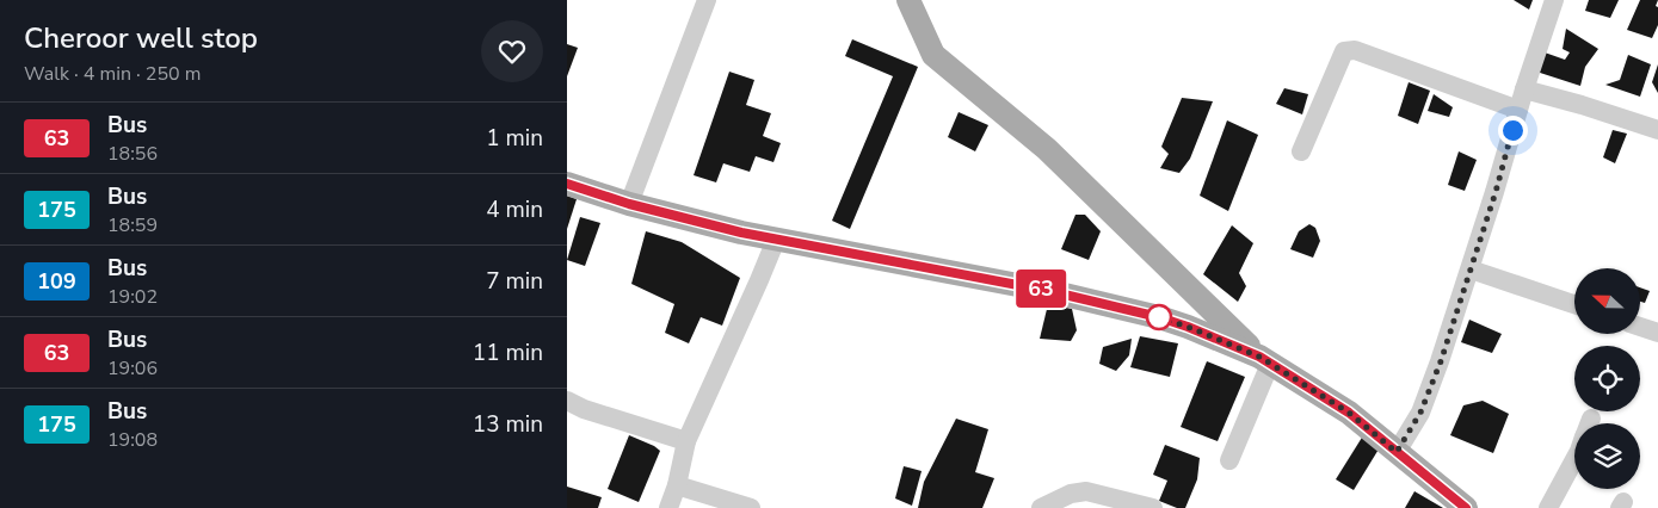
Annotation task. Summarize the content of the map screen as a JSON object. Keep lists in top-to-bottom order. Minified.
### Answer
{"lines":["bus line 63"],"north":"left","page":{"heading":["Cheroor well stop","Walk · 4 min · 250 m"],"on_map":"63","list":[{"mark":"63","name":"Bus","note":"18:56","value":"1 min"},{"mark":"175","name":"Bus","note":"18:59","value":"4 min"},{"mark":"109","name":"Bus","note":"19:02","value":"7 min"},{"mark":"63","name":"Bus","note":"19:06","value":"11 min"},{"mark":"175","name":"Bus","note":"19:08","value":"13 min"}]}}
